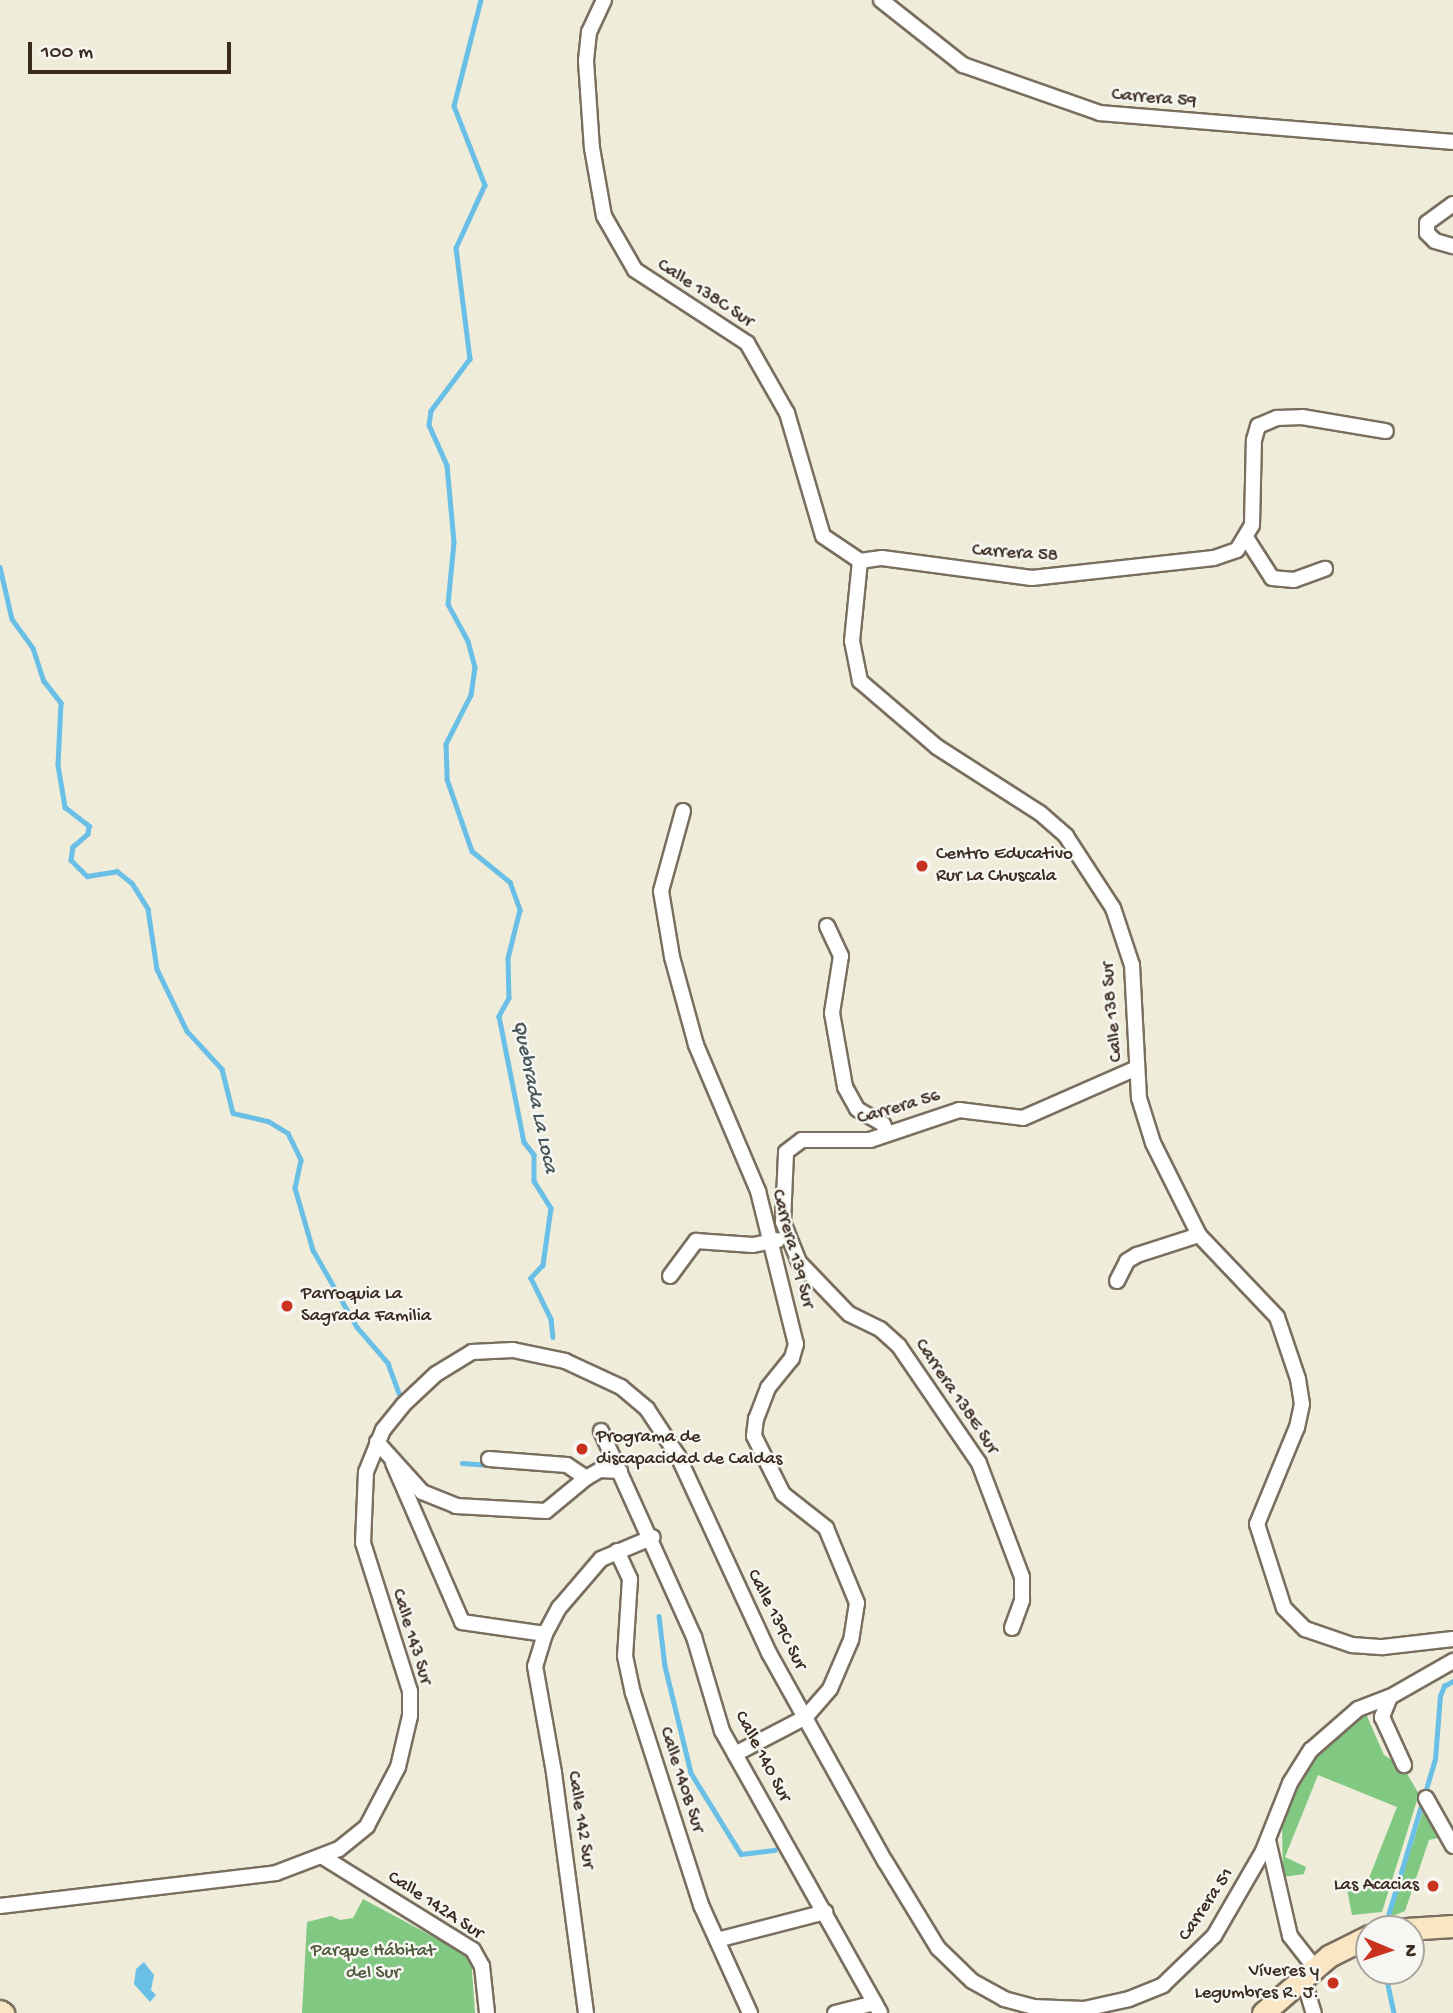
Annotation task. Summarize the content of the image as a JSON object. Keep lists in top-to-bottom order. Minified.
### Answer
{"streets":{"street":["Carrera 59","Calle 138C Sur","Carrera 58","Calle 138 Sur","Carrera 56","Carrera 139 Sur","Carrera 138E Sur","Calle 139C Sur","Calle 143 Sur","Calle 140 Sur","Calle 140B Sur","Calle 142 Sur","Carrera 51","Calle 142A Sur"]},"crossings":[["Calle 138C Sur","Carrera 58"],["Calle 138C Sur","Calle 138 Sur"],["Carrera 58","Calle 138 Sur"],["Calle 138 Sur","Carrera 56"],["Carrera 56","Carrera 138E Sur"],["Carrera 139 Sur","Calle 139C Sur"],["Calle 139C Sur","Calle 143 Sur"],["Calle 139C Sur","Carrera 51"],["Calle 143 Sur","Calle 142A Sur"],["Calle 140 Sur","Calle 142 Sur"],["Calle 140B Sur","Calle 142 Sur"]],"water":["Quebrada La Loca"],"parks":["Parque Hábitat del Sur"],"places":["Centro Educativo Rur La Chuscala","Parroquia La Sagrada Familia","Programa de discapacidad de Caldas","Las Acacias","Víveres y Legumbres R. J."],"scale_bar":"100 m","north":"right"}
